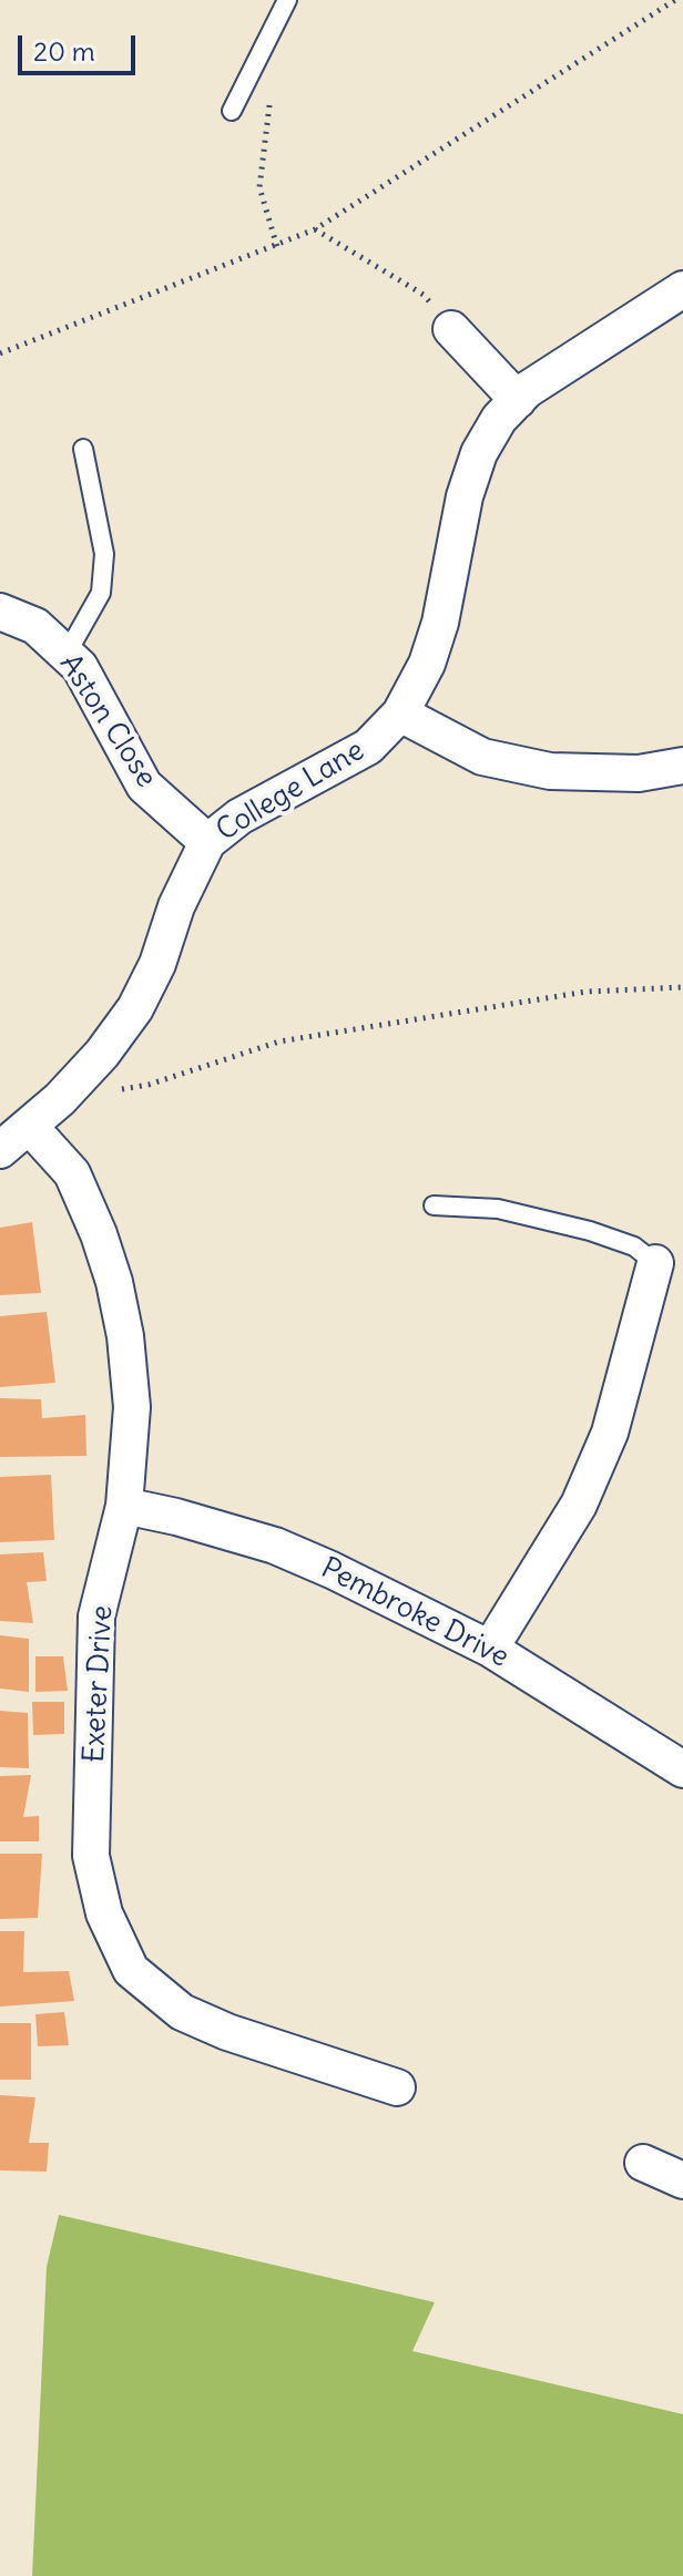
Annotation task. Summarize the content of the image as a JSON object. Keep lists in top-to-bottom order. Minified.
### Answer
{"streets":{"street":["Aston Close","College Lane","Pembroke Drive","Exeter Drive"]},"crossings":[["Aston Close","College Lane"],["College Lane","Exeter Drive"],["Pembroke Drive","Exeter Drive"]],"scale_bar":"20 m"}
